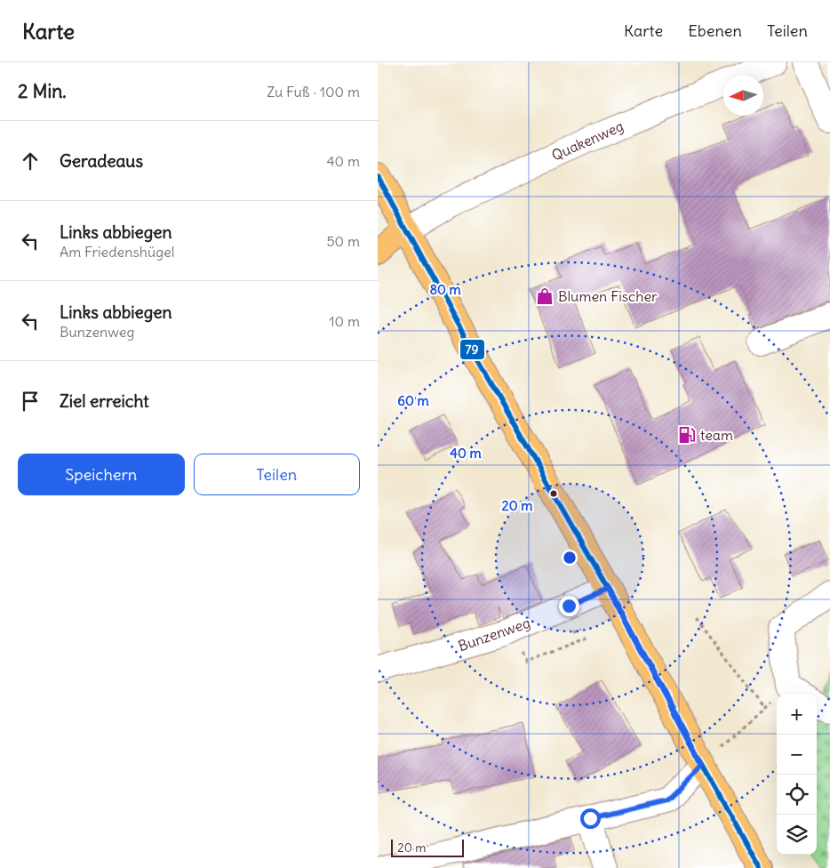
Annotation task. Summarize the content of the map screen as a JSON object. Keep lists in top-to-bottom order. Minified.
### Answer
{"streets":{"street":["Quakenweg","Bunzenweg"]},"places":{"shop":["Blumen Fischer"],"fuel station":["team"]},"lines":["transit line 79"],"scale_bar":"20 m","north":"left","page":{"header":"Karte","nav":["Karte","Ebenen","Teilen"],"heading":["2 Min.","Zu Fuß · 100 m"],"list":[["Geradeaus","40 m"],["Links abbiegen","Am Friedenshügel","50 m"],["Links abbiegen","Bunzenweg","10 m"],"Ziel erreicht"],"buttons":["Speichern","Teilen"],"map_buttons":["+","−"],"scale":"20 m"},"rings":["80 m","60 m","40 m","20 m"]}
